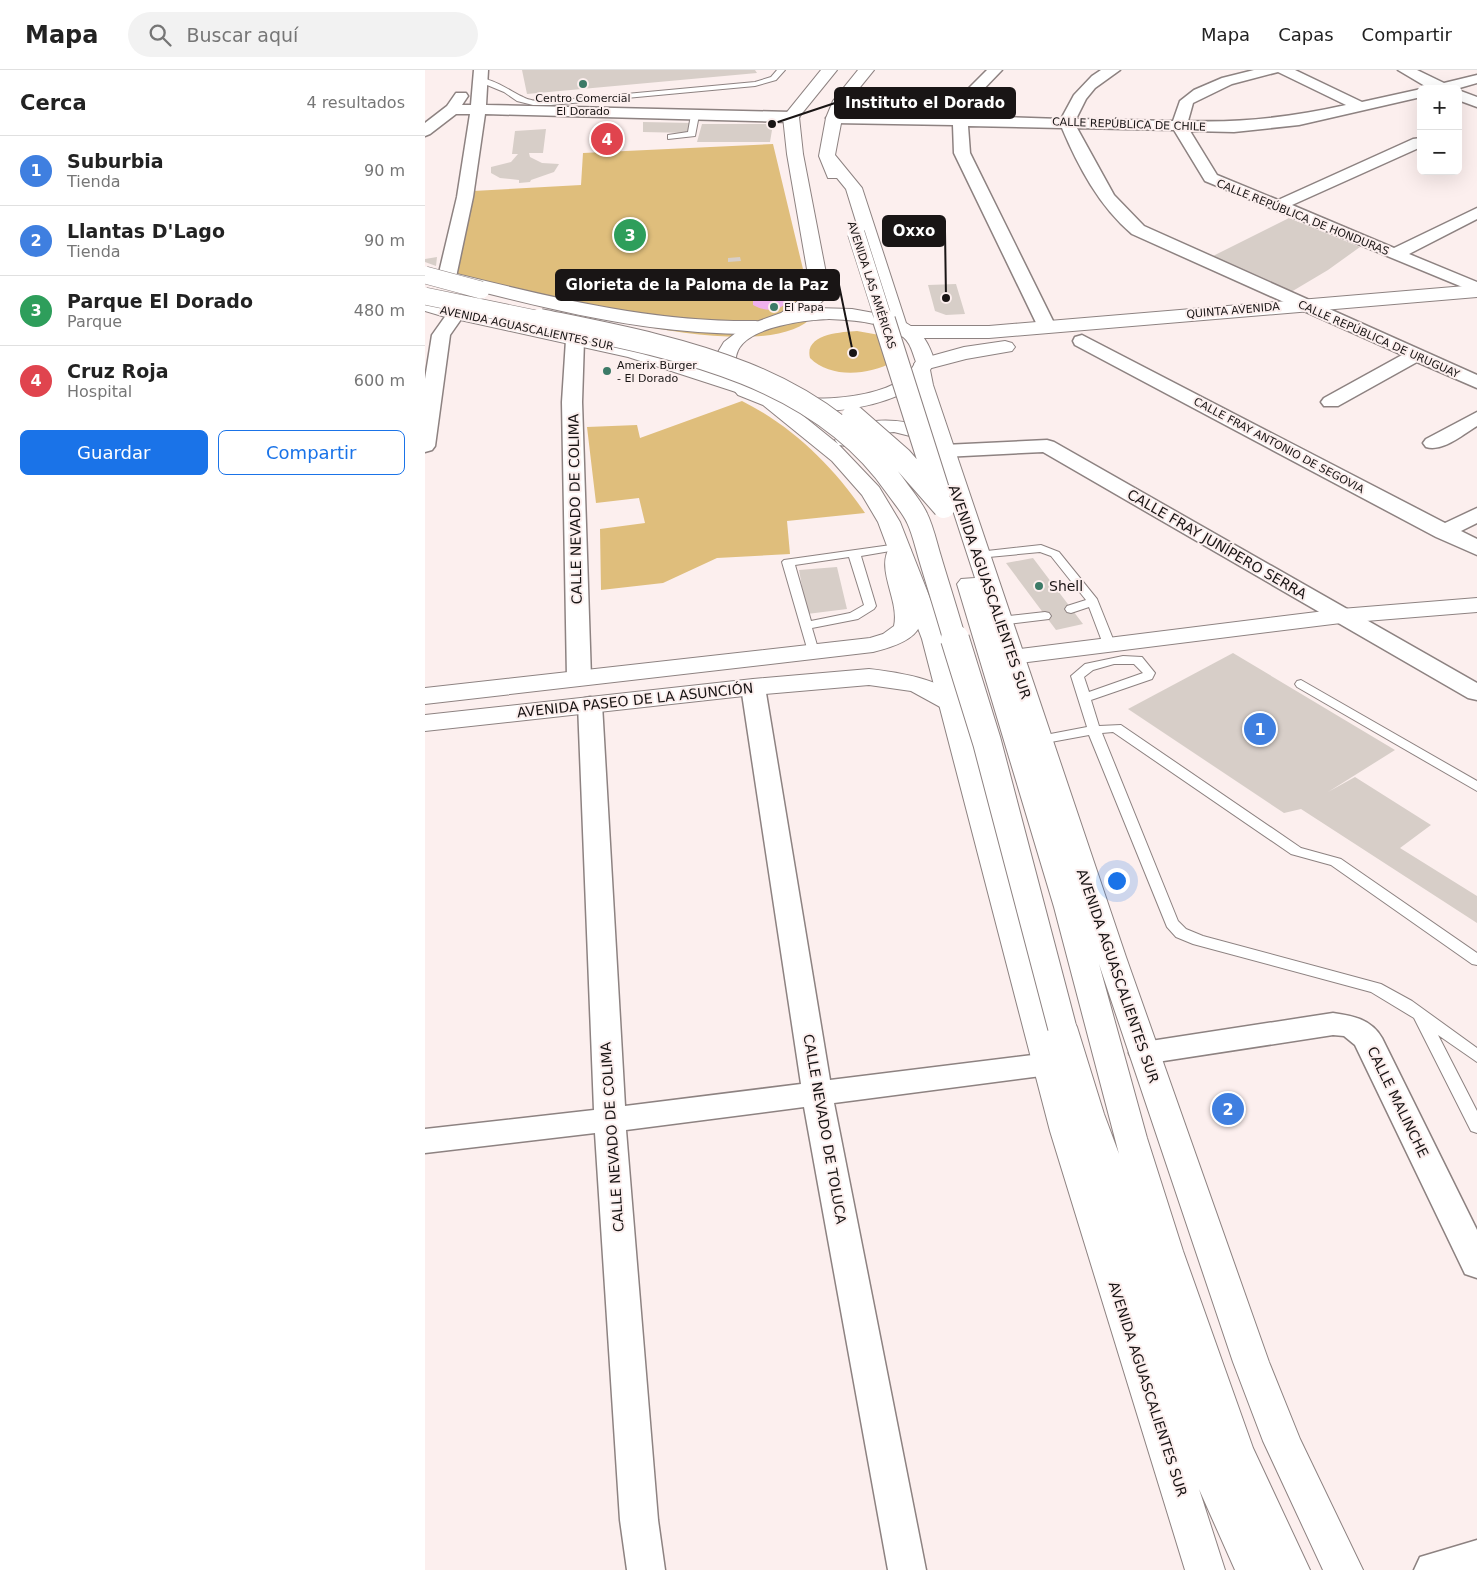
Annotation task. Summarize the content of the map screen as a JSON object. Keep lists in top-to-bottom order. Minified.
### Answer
{"streets":{"main road":["AVENIDA LAS AMÉRICAS","QUINTA AVENIDA","AVENIDA AGUASCALIENTES SUR","AVENIDA PASEO DE LA ASUNCIÓN"],"street":["CALLE REPÚBLICA DE CHILE","CALLE REPÚBLICA DE HONDURAS","CALLE REPÚBLICA DE URUGUAY","CALLE FRAY ANTONIO DE SEGOVIA","CALLE NEVADO DE COLIMA","CALLE FRAY JUNÍPERO SERRA","CALLE MALINCHE","CALLE NEVADO DE TOLUCA"]},"crossings":[["CALLE REPÚBLICA DE CHILE","CALLE REPÚBLICA DE HONDURAS"],["CALLE REPÚBLICA DE CHILE","CALLE REPÚBLICA DE URUGUAY"],["CALLE REPÚBLICA DE HONDURAS","QUINTA AVENIDA"],["AVENIDA LAS AMÉRICAS","AVENIDA AGUASCALIENTES SUR"],["QUINTA AVENIDA","CALLE REPÚBLICA DE URUGUAY"],["QUINTA AVENIDA","CALLE FRAY ANTONIO DE SEGOVIA"],["AVENIDA AGUASCALIENTES SUR","CALLE NEVADO DE COLIMA"],["AVENIDA AGUASCALIENTES SUR","CALLE FRAY JUNÍPERO SERRA"],["AVENIDA AGUASCALIENTES SUR","AVENIDA PASEO DE LA ASUNCIÓN"],["AVENIDA AGUASCALIENTES SUR","CALLE MALINCHE"],["CALLE NEVADO DE COLIMA","AVENIDA PASEO DE LA ASUNCIÓN"],["AVENIDA PASEO DE LA ASUNCIÓN","CALLE NEVADO DE TOLUCA"]],"places":["Centro Comercial El Dorado","Instituto el Dorado","Oxxo","El Papa","Glorieta de la Paloma de la Paz","Amerix Burger - El Dorado","Shell"],"page":{"header":"Mapa","search":"Buscar aquí","nav":["Mapa","Capas","Compartir"],"heading":["Cerca","4 resultados"],"map_buttons":["+","−"],"pins":["4","3","1","2"],"list":[{"mark":"1","name":"Suburbia","note":"Tienda","value":"90 m"},{"mark":"2","name":"Llantas D'Lago","note":"Tienda","value":"90 m"},{"mark":"3","name":"Parque El Dorado","note":"Parque","value":"480 m"},{"mark":"4","name":"Cruz Roja","note":"Hospital","value":"600 m"}],"buttons":["Guardar","Compartir"]}}
